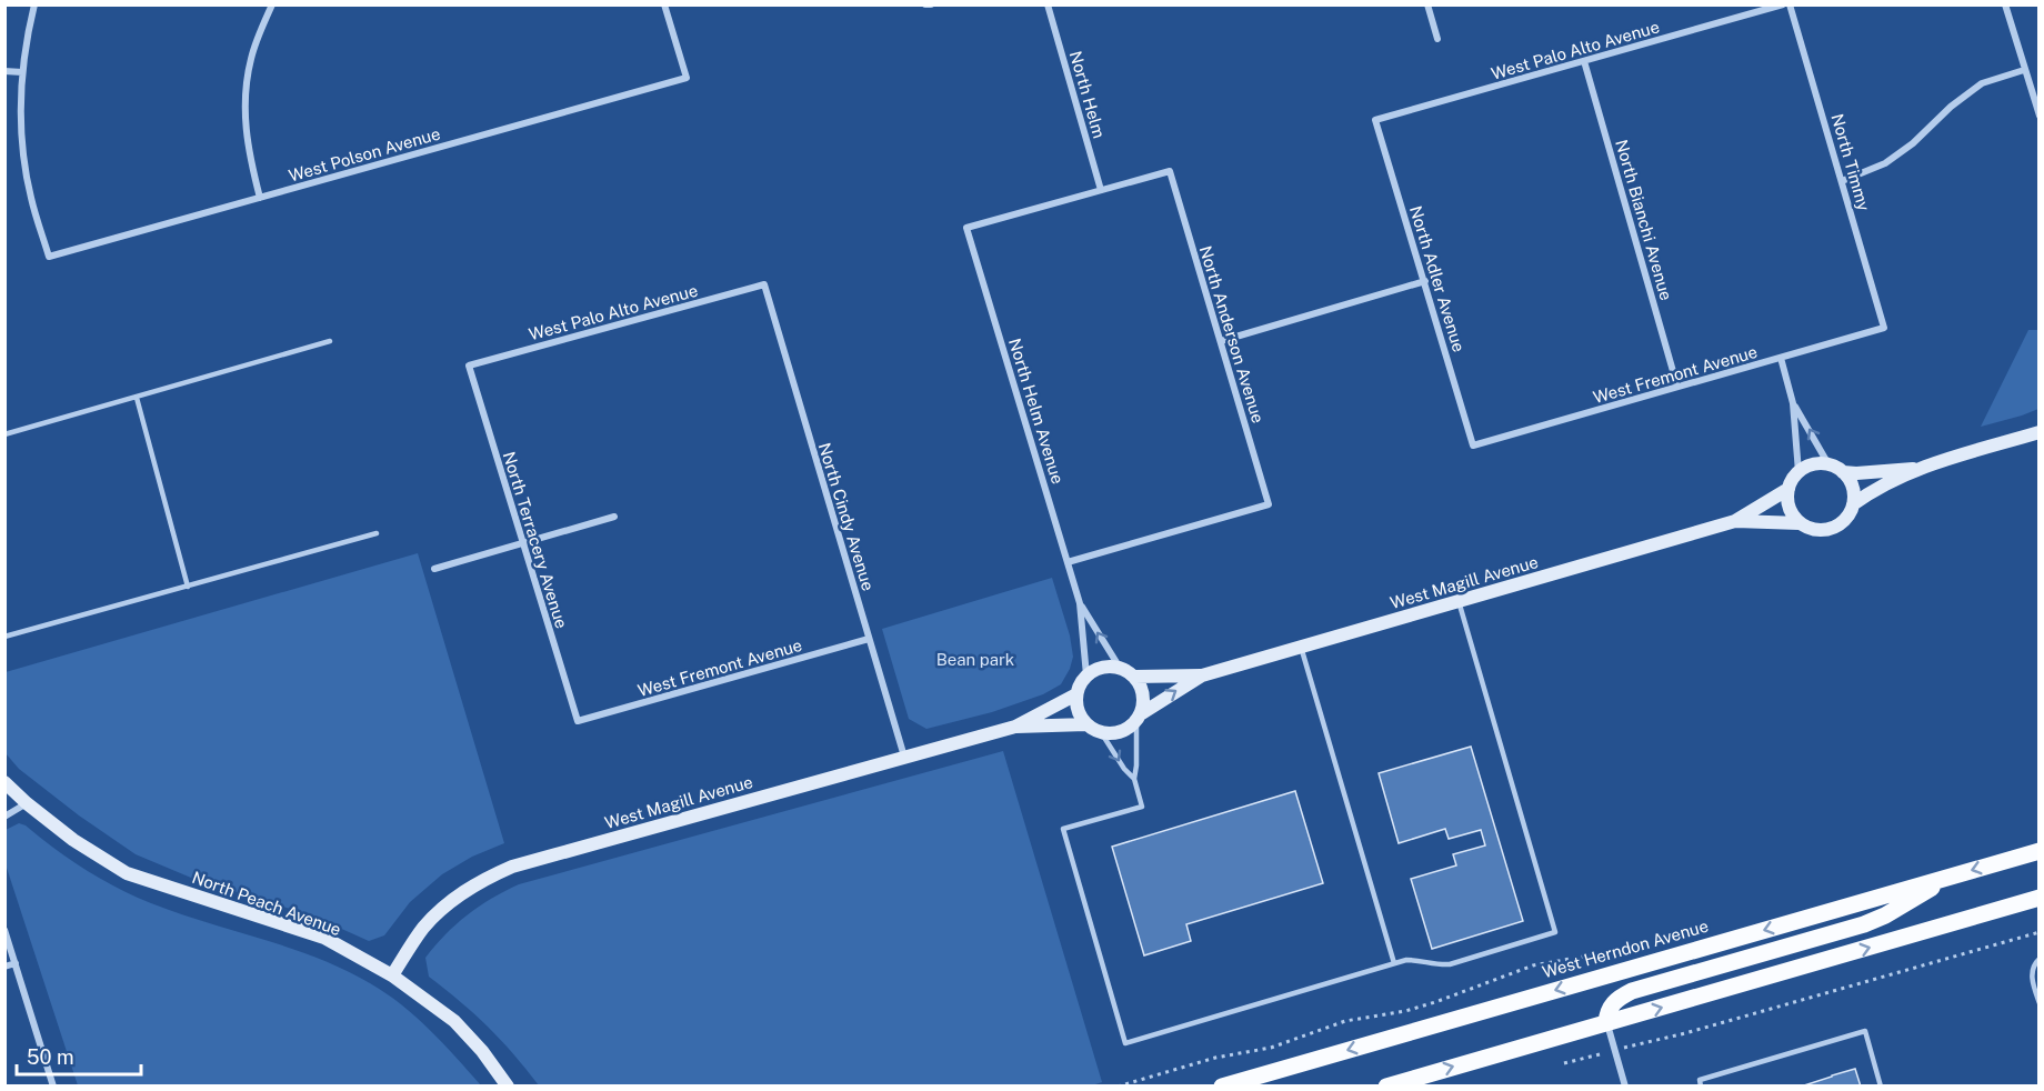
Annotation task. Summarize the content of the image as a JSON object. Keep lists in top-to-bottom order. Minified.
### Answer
{"streets":{"main road":["West Herndon Avenue"],"street":["West Palo Alto Avenue","North Helm","West Polson Avenue","North Timmy","North Bianchi Avenue","North Adler Avenue","North Anderson Avenue","West Fremont Avenue","North Helm Avenue","North Cindy Avenue","North Terracery Avenue","West Magill Avenue","North Peach Avenue"]},"crossings":[["West Palo Alto Avenue","North Bianchi Avenue"],["West Palo Alto Avenue","North Adler Avenue"],["West Palo Alto Avenue","North Cindy Avenue"],["West Palo Alto Avenue","North Terracery Avenue"],["North Helm","North Anderson Avenue"],["North Helm","North Helm Avenue"],["North Timmy","West Fremont Avenue"],["North Bianchi Avenue","West Fremont Avenue"],["North Adler Avenue","West Fremont Avenue"],["North Anderson Avenue","North Helm Avenue"],["West Fremont Avenue","North Cindy Avenue"],["West Fremont Avenue","North Terracery Avenue"],["North Helm Avenue","West Magill Avenue"],["North Cindy Avenue","West Magill Avenue"],["West Magill Avenue","North Peach Avenue"]],"parks":["Bean park"],"scale_bar":"50 m"}
